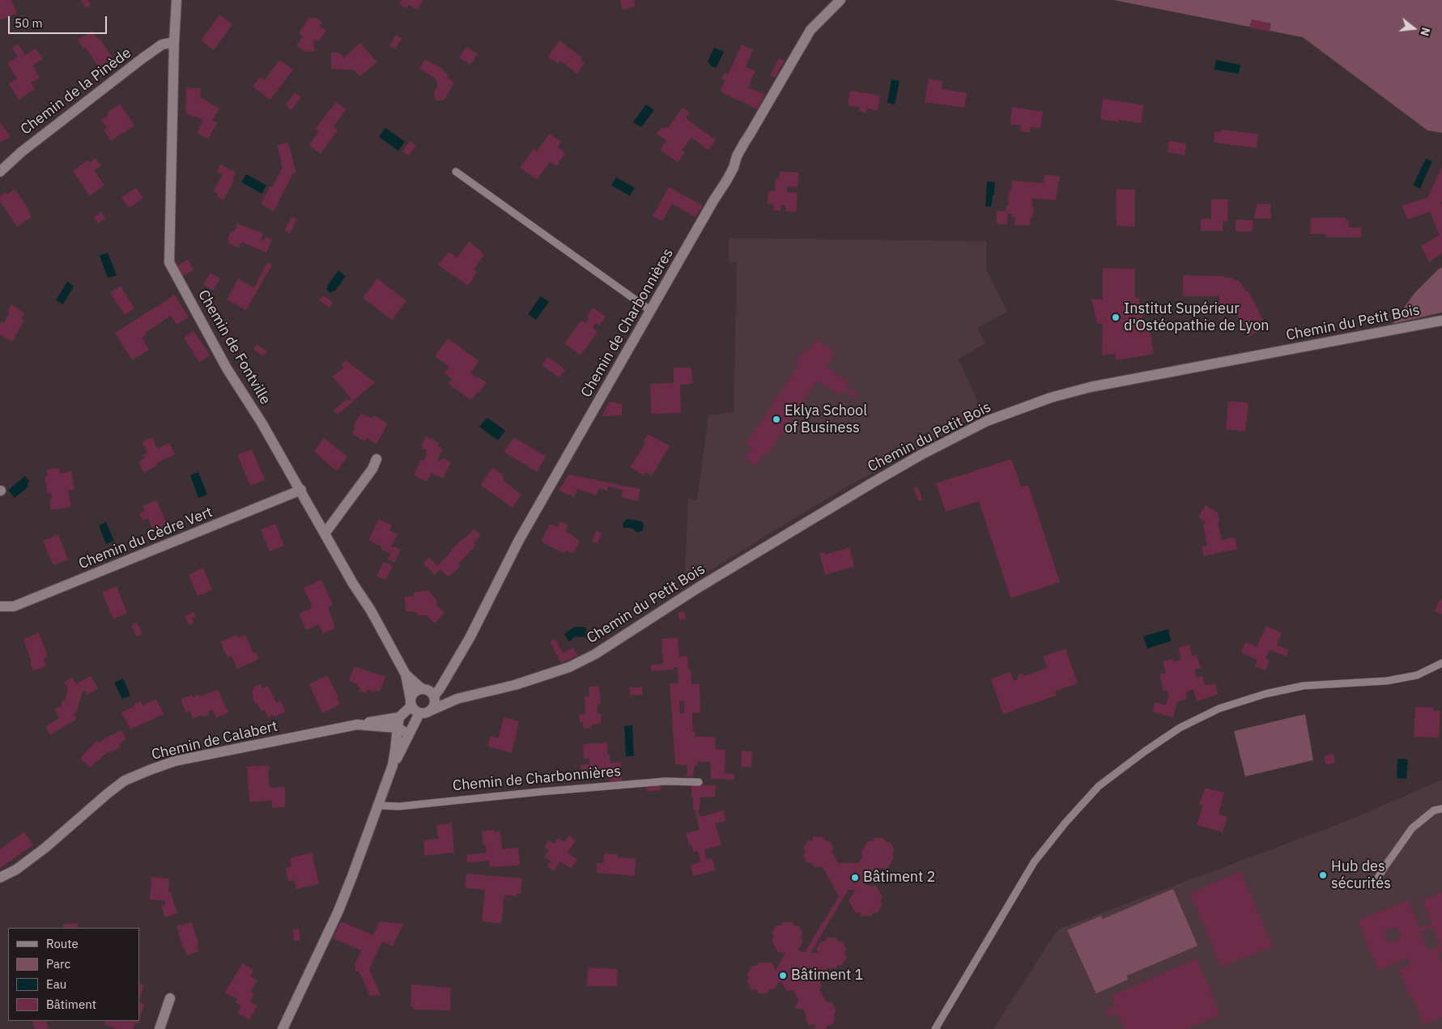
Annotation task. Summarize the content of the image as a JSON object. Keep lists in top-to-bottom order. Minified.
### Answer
{"streets":{"street":["Chemin de la Pinède","Chemin de Charbonnières","Chemin du Petit Bois","Chemin de Fontville","Chemin du Cèdre Vert","Chemin de Calabert"]},"crossings":[["Chemin de la Pinède","Chemin de Fontville"],["Chemin de Charbonnières","Chemin du Petit Bois"],["Chemin de Charbonnières","Chemin de Fontville"],["Chemin du Petit Bois","Chemin de Fontville"],["Chemin de Fontville","Chemin du Cèdre Vert"]],"places":["Institut Supérieur d'Ostéopathie de Lyon","Eklya School of Business","Hub des sécurités","Bâtiment 2","Bâtiment 1"],"legend":["Route","Parc","Eau","Bâtiment"],"scale_bar":"50 m","north":"right"}
